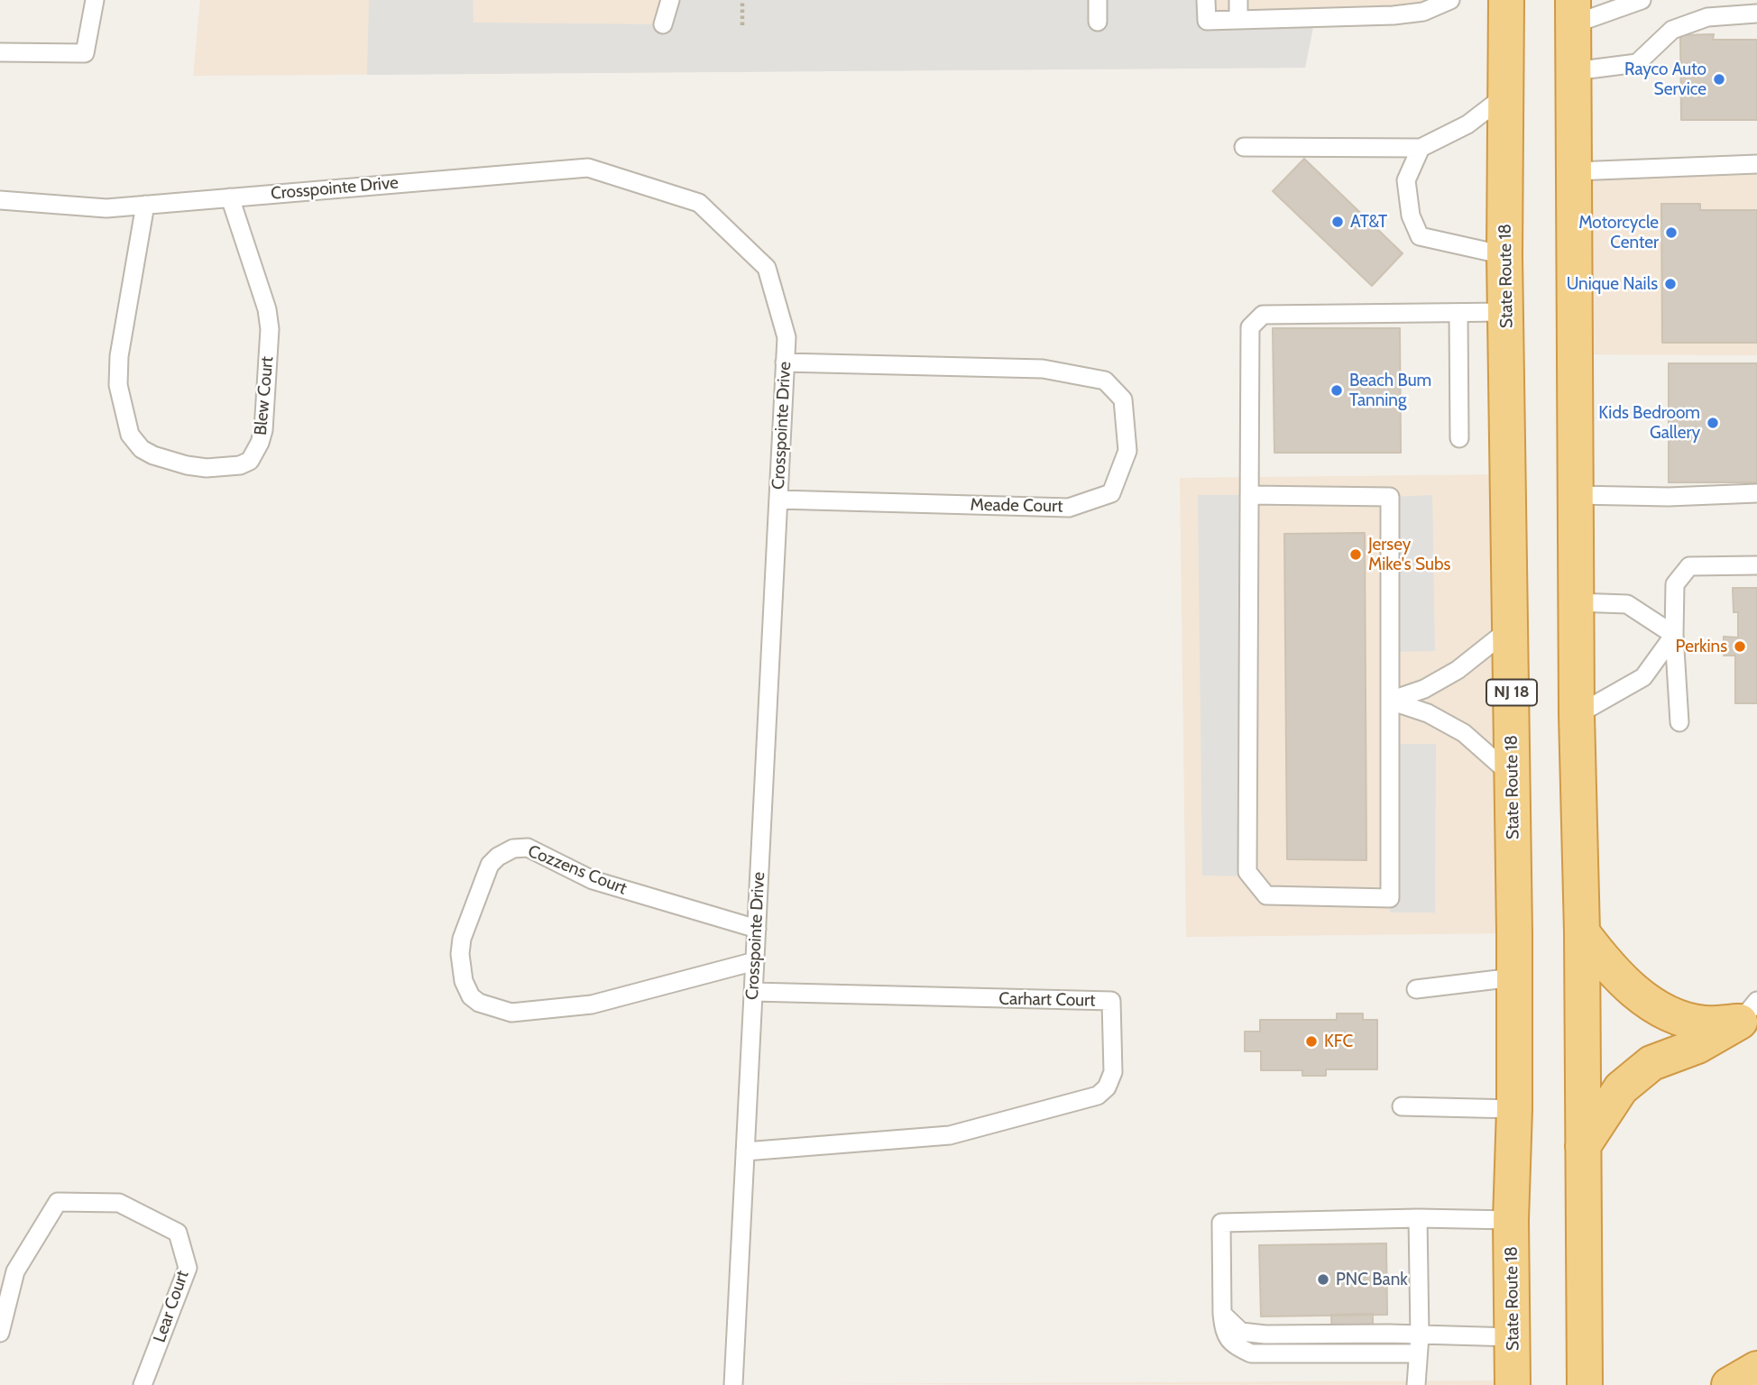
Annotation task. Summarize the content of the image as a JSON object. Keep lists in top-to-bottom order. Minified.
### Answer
{"streets":{"highway":["State Route 18","NJ 18"],"lane":["Crosspointe Drive","Blew Court","Meade Court","Cozzens Court","Carhart Court","Lear Court"]},"crossings":[["Crosspointe Drive","Blew Court"],["Crosspointe Drive","Meade Court"],["Crosspointe Drive","Cozzens Court"],["Crosspointe Drive","Carhart Court"]],"places":["Rayco Auto Service","AT&T","Motorcycle Center","Unique Nails","Beach Bum Tanning","Kids Bedroom Gallery","Jersey Mike's Subs","Perkins","KFC","PNC Bank"]}
